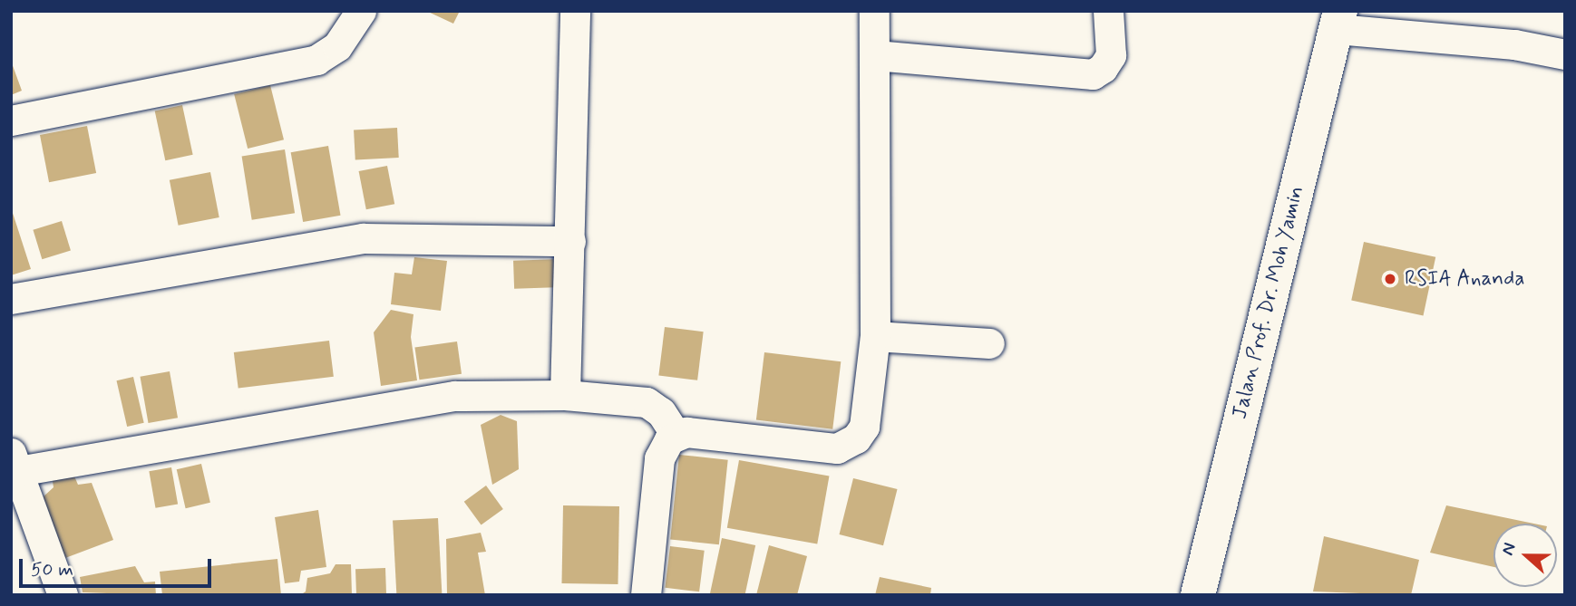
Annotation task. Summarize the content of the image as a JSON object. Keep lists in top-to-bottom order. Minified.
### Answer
{"streets":{"street":["Jalan Prof. Dr. Moh Yamin"]},"places":["RSIA Ananda"],"scale_bar":"50 m","north":"left"}
